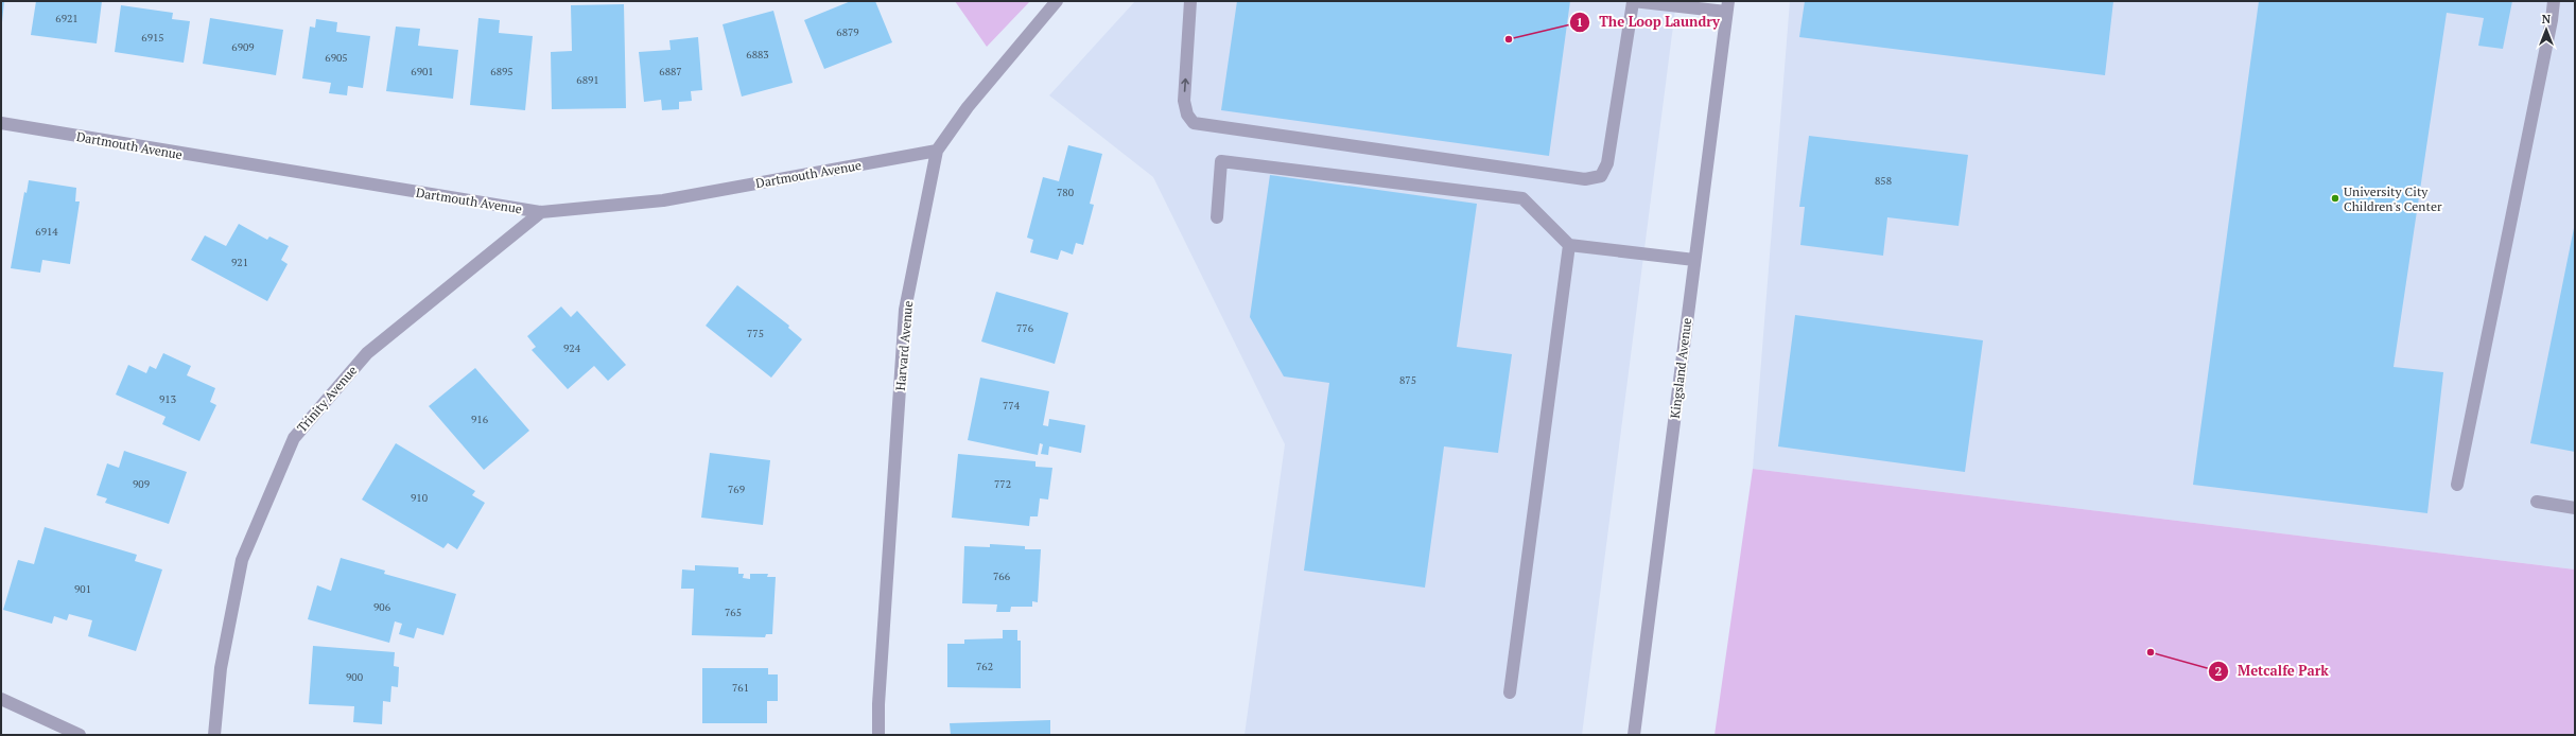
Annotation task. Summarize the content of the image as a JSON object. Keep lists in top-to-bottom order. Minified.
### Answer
{"streets":{"street":["Dartmouth Avenue","Harvard Avenue","Kingsland Avenue","Trinity Avenue"]},"crossings":[["Dartmouth Avenue","Harvard Avenue"],["Dartmouth Avenue","Trinity Avenue"]],"places":["The Loop Laundry","University City Children's Center","Metcalfe Park"],"house_numbers":["6921","6879","6915","6909","6883","6905","6901","6895","6887","6891","858","780","6914","921","776","775","924","875","913","774","916","909","772","769","910","766","901","906","765","762","900","761"],"north":"top"}
